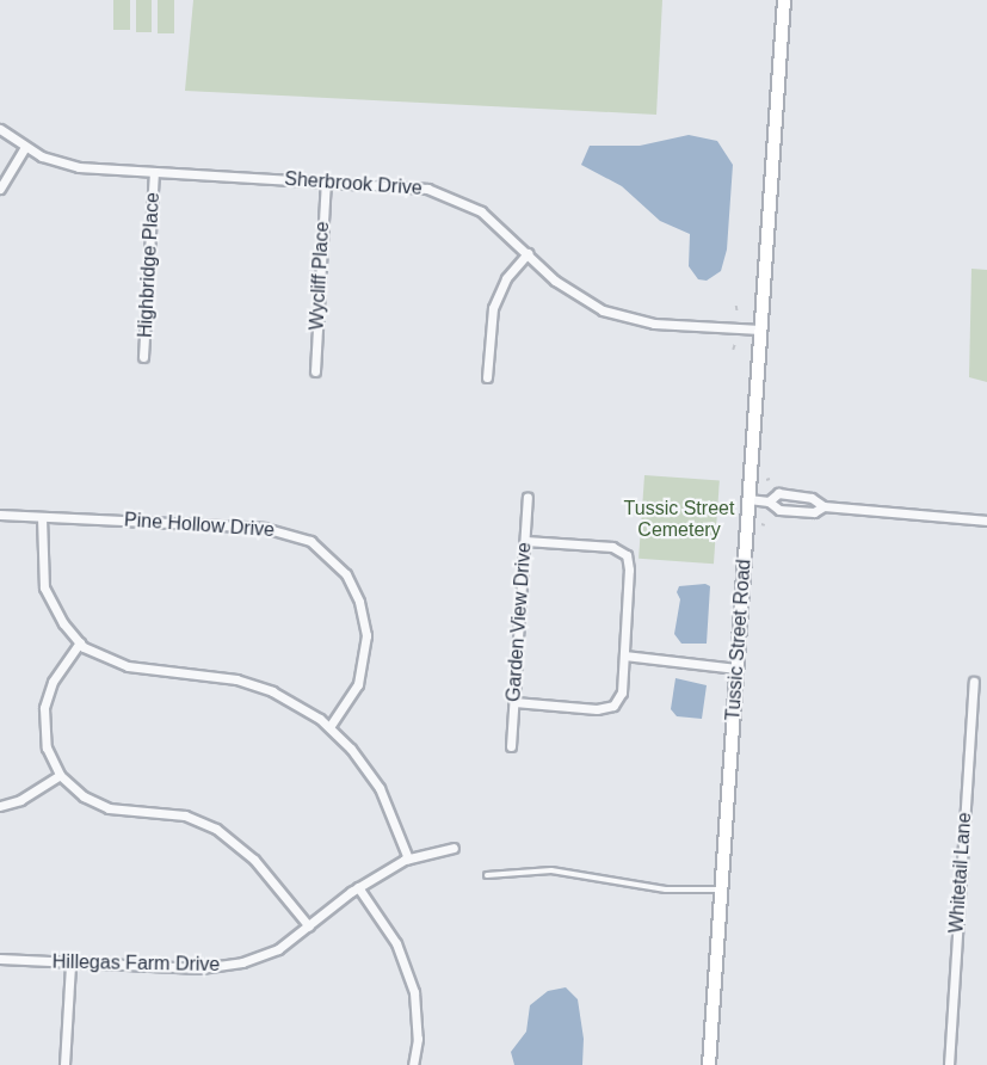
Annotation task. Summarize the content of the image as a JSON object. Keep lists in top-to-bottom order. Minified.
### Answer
{"streets":{"main road":["Tussic Street Road"],"street":["Sherbrook Drive","Highbridge Place","Wycliff Place","Pine Hollow Drive","Garden View Drive","Whitetail Lane","Hillegas Farm Drive"]},"crossings":[["Sherbrook Drive","Highbridge Place"],["Sherbrook Drive","Wycliff Place"],["Sherbrook Drive","Tussic Street Road"]],"parks":["Tussic Street Cemetery"]}
